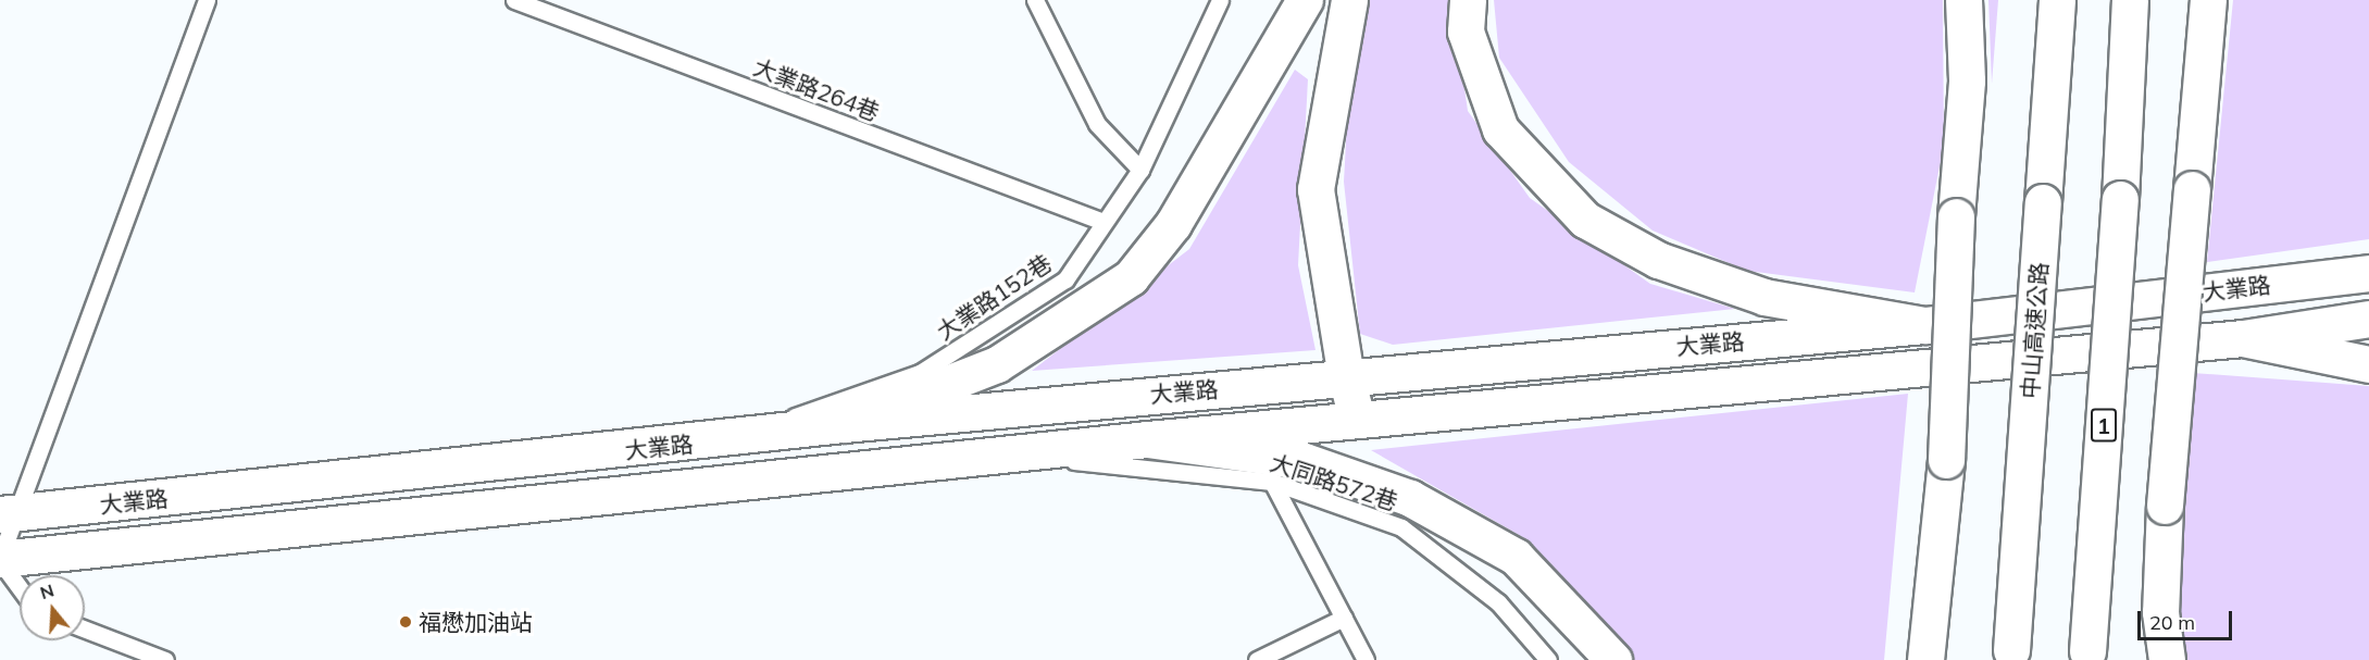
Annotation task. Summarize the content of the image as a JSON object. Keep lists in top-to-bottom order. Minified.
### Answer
{"streets":{"main road":["大業路","中山高速公路","1"],"lane":["大業路264巷","大業路152巷","大同路572巷"]},"crossings":[["大業路264巷","大業路152巷"],["大業路","大業路152巷"],["大業路","大同路572巷"]],"places":["福懋加油站"],"scale_bar":"20 m","north":"top"}
